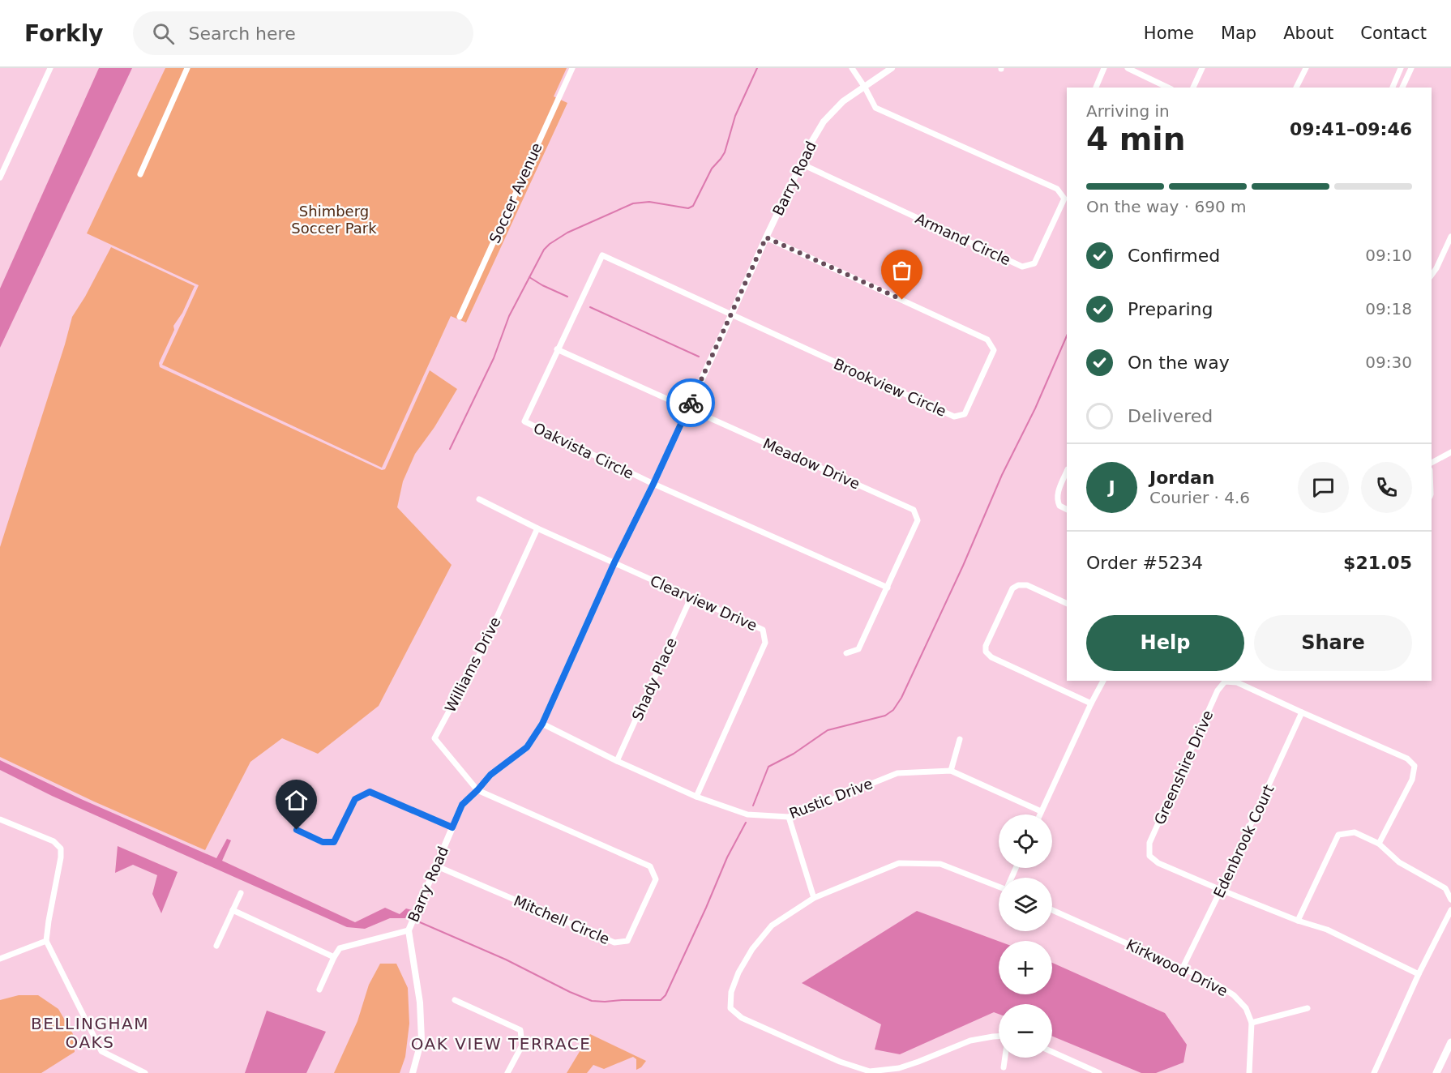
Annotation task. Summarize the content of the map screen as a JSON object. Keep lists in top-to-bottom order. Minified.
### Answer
{"streets":{"street":["Barry Road","Soccer Avenue","Armand Circle","Brookview Circle","Oakvista Circle","Meadow Drive","Clearview Drive","Williams Drive","Shady Place","Greenshire Drive","Rustic Drive","Edenbrook Court","Mitchell Circle","Kirkwood Drive"]},"crossings":[["Barry Road","Armand Circle"],["Barry Road","Brookview Circle"],["Barry Road","Oakvista Circle"],["Barry Road","Meadow Drive"],["Barry Road","Clearview Drive"],["Barry Road","Williams Drive"],["Barry Road","Rustic Drive"],["Barry Road","Mitchell Circle"],["Brookview Circle","Oakvista Circle"],["Oakvista Circle","Meadow Drive"],["Clearview Drive","Williams Drive"],["Clearview Drive","Shady Place"],["Clearview Drive","Rustic Drive"],["Williams Drive","Mitchell Circle"],["Shady Place","Rustic Drive"],["Greenshire Drive","Edenbrook Court"],["Edenbrook Court","Kirkwood Drive"]],"districts":["BELLINGHAM OAKS","OAK VIEW TERRACE"],"parks":["Shimberg Soccer Park"],"page":{"header":"Forkly","search":"Search here","nav":["Home","Map","About","Contact"],"heading":["4 min","Arriving in","09:41–09:46"],"panel":["Jordan","Courier · 4.6","Order #5234","$21.05"],"bar":"On the way · 690 m","list":[["Confirmed","09:10"],["Preparing","09:18"],["On the way","09:30"],"Delivered"],"round":"J","buttons":["Help","Share"],"map_buttons":["+","−"]}}
